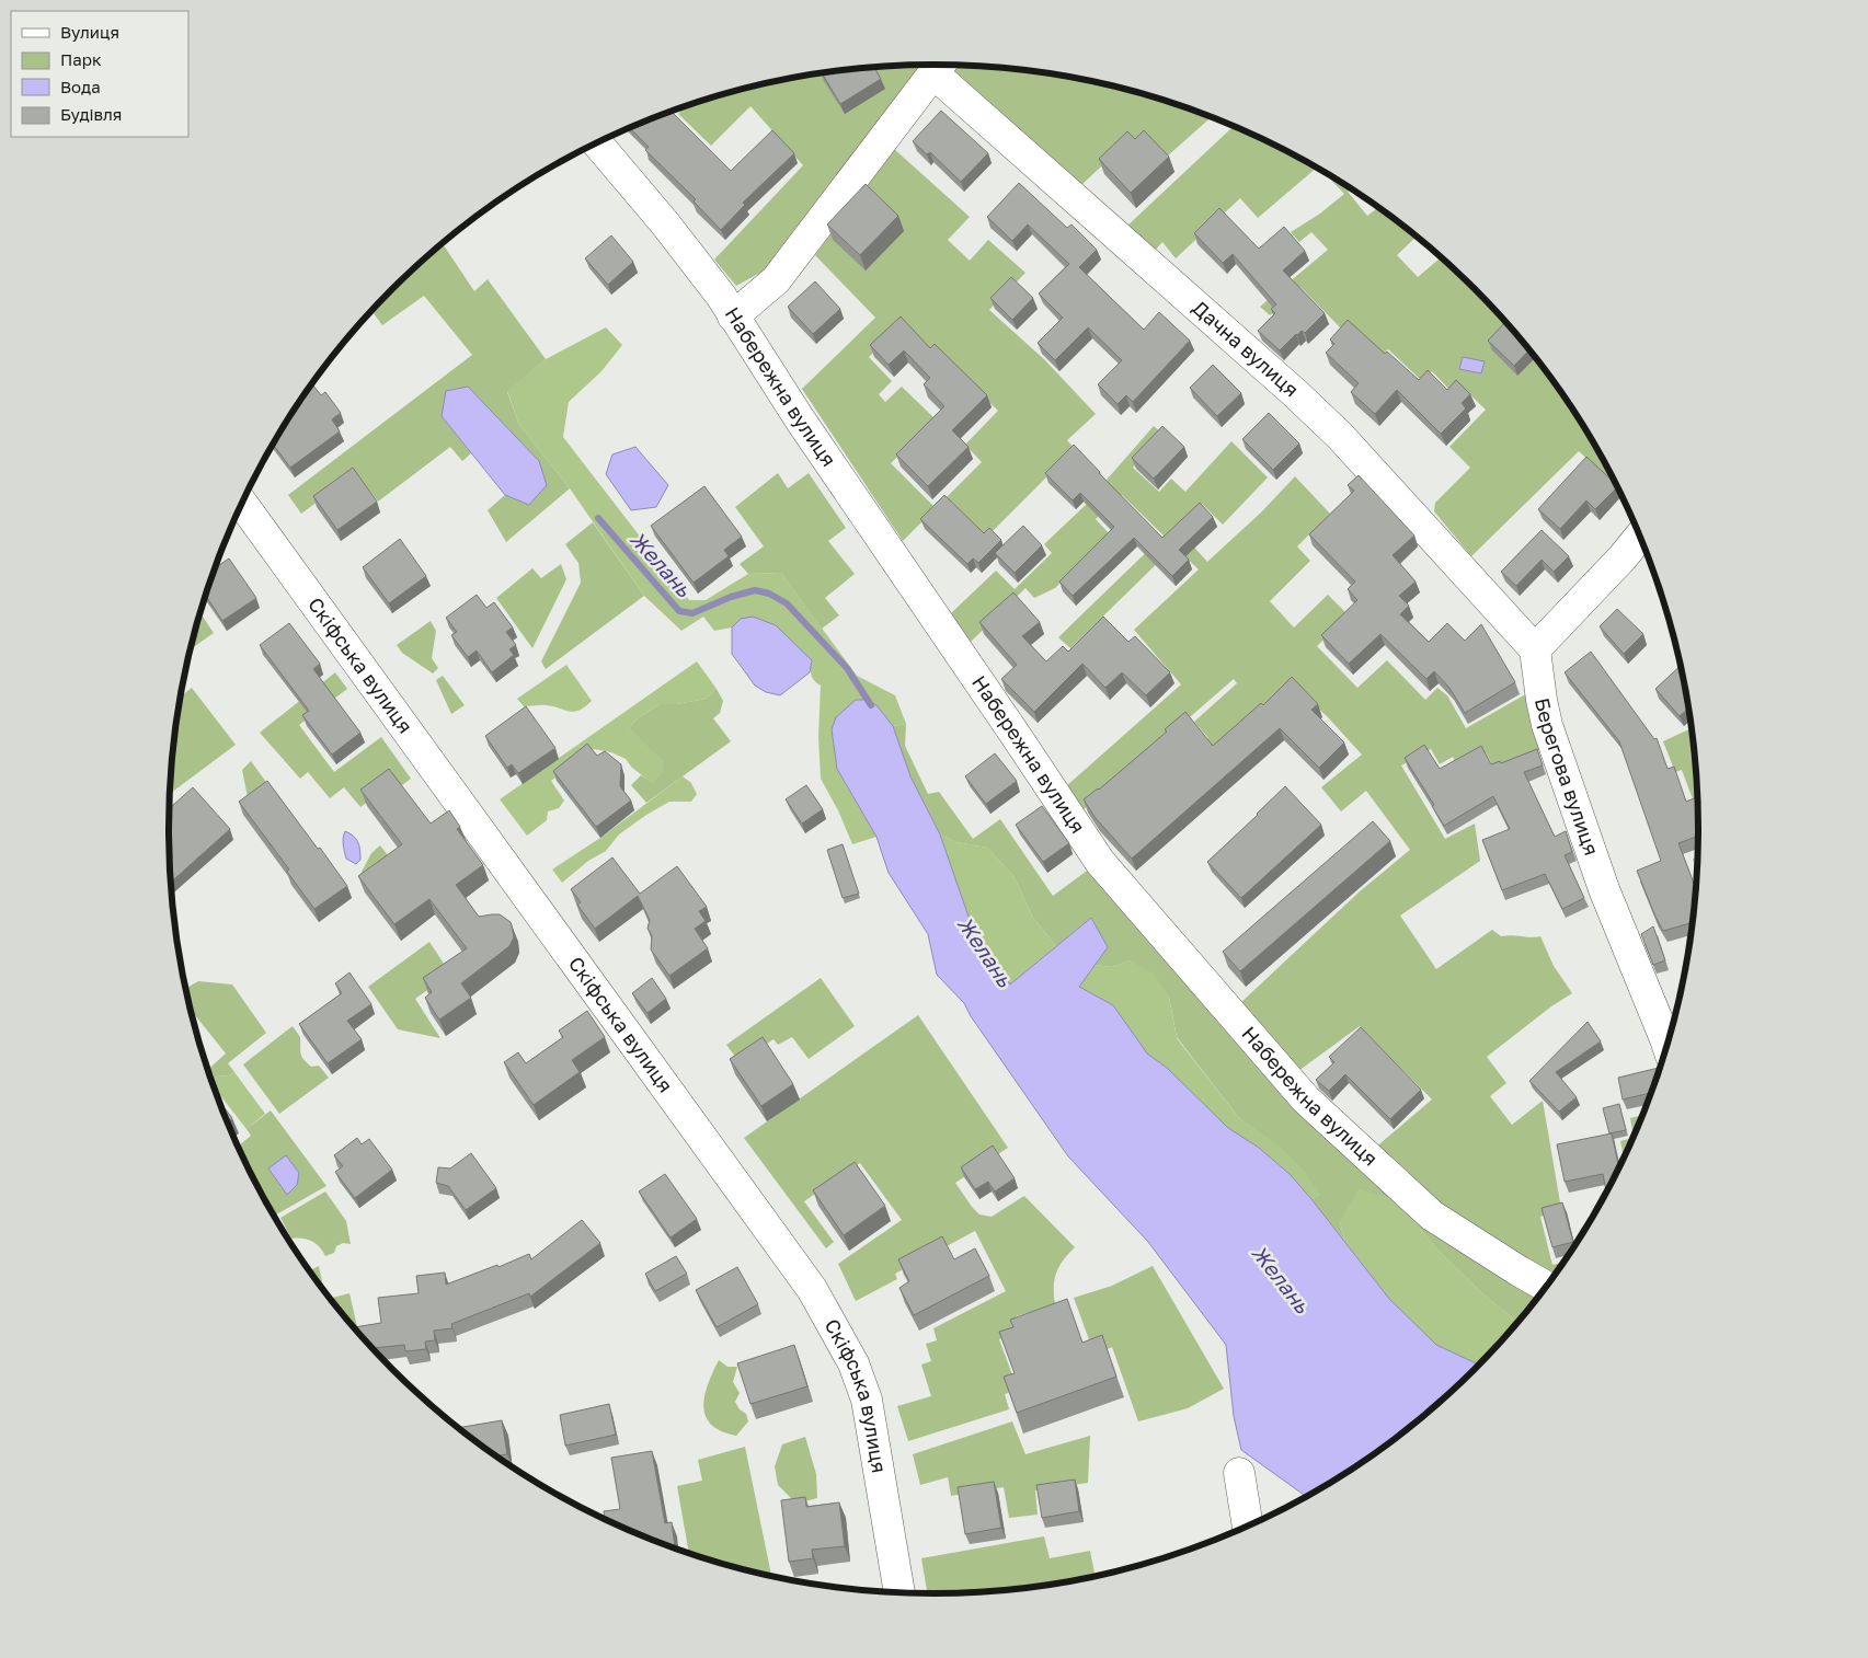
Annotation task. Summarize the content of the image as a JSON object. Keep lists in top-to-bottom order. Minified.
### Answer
{"streets":{"street":["Дачна вулиця","Набережна вулиця","Скіфська вулиця","Берегова вулиця"]},"crossings":[["Дачна вулиця","Берегова вулиця"]],"water":["Желань"],"legend":["Вулиця","Парк","Вода","Будівля"]}
